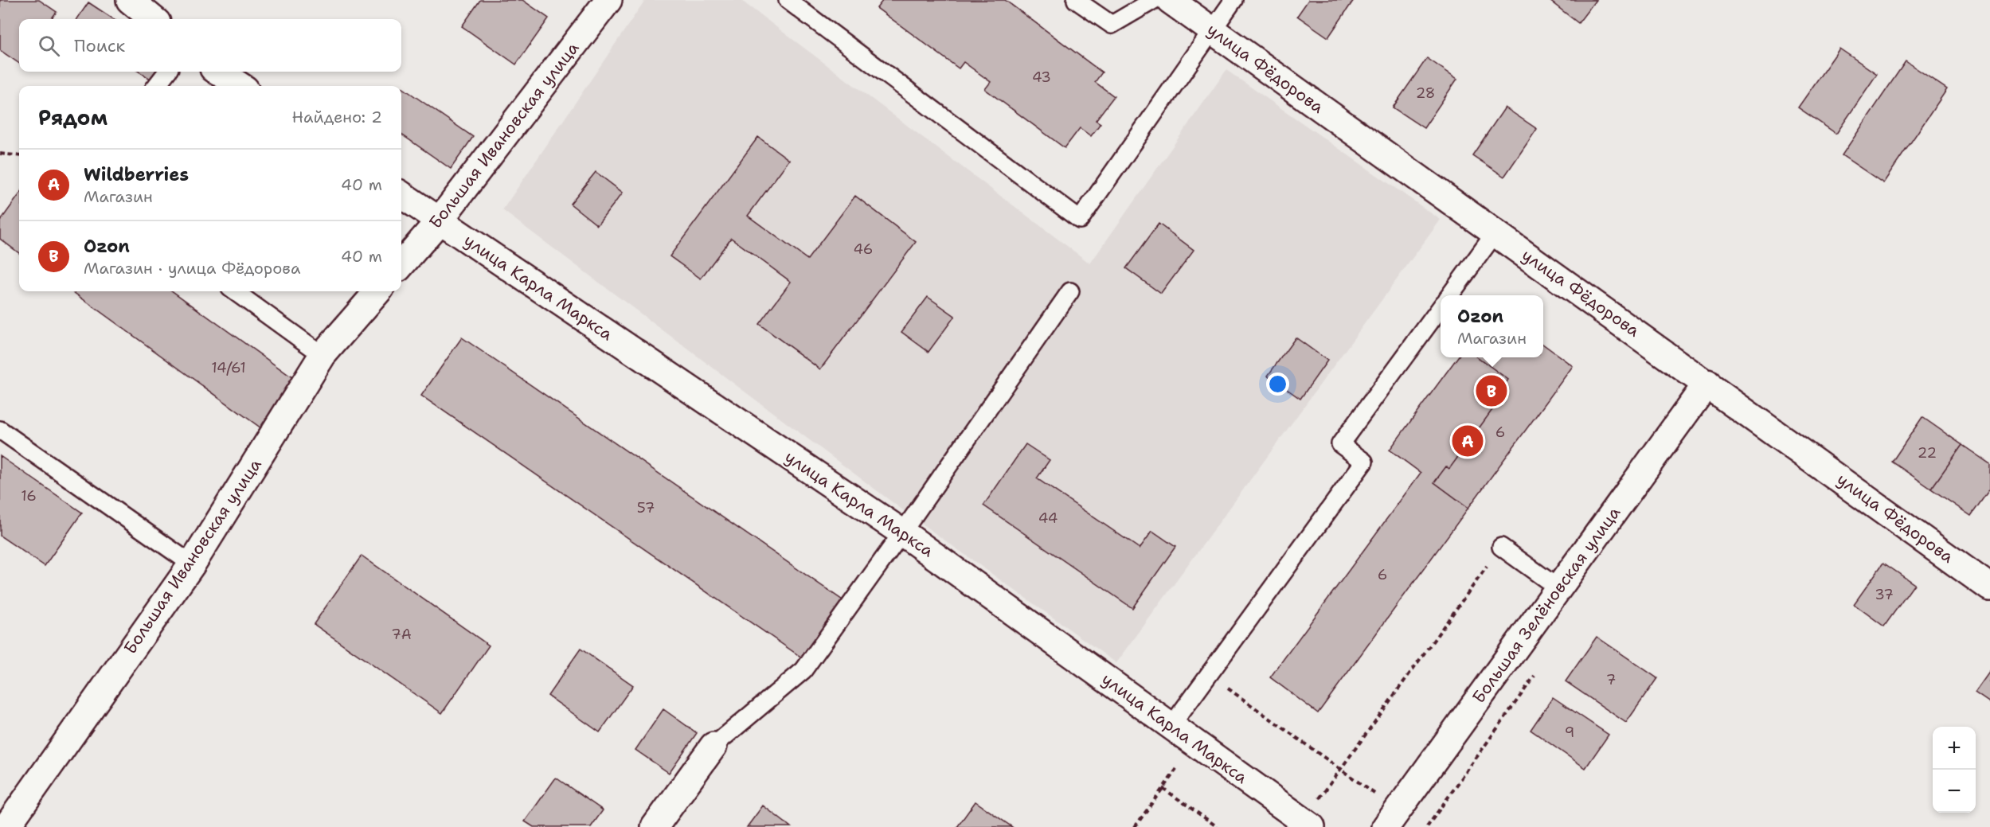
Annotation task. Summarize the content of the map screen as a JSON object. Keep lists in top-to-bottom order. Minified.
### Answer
{"streets":{"street":["улица Фёдорова","Большая Ивановская улица","улица Карла Маркса","Большая Зелёновская улица"]},"crossings":[["улица Фёдорова","Большая Зелёновская улица"],["Большая Ивановская улица","улица Карла Маркса"]],"house_numbers":["43","28","46","14/61","6","22","16","57","44","6","37","7А","7","9"],"page":{"search":"Поиск","heading":["Рядом","Найдено: 2"],"list":[{"mark":"A","name":"Wildberries","note":"Магазин","value":"40 m"},{"mark":"B","name":"Ozon","note":"Магазин · улица Фёдорова","value":"40 m"}],"popup":["Ozon","Магазин"],"pins":["B","A"],"map_buttons":["+","−"]}}
